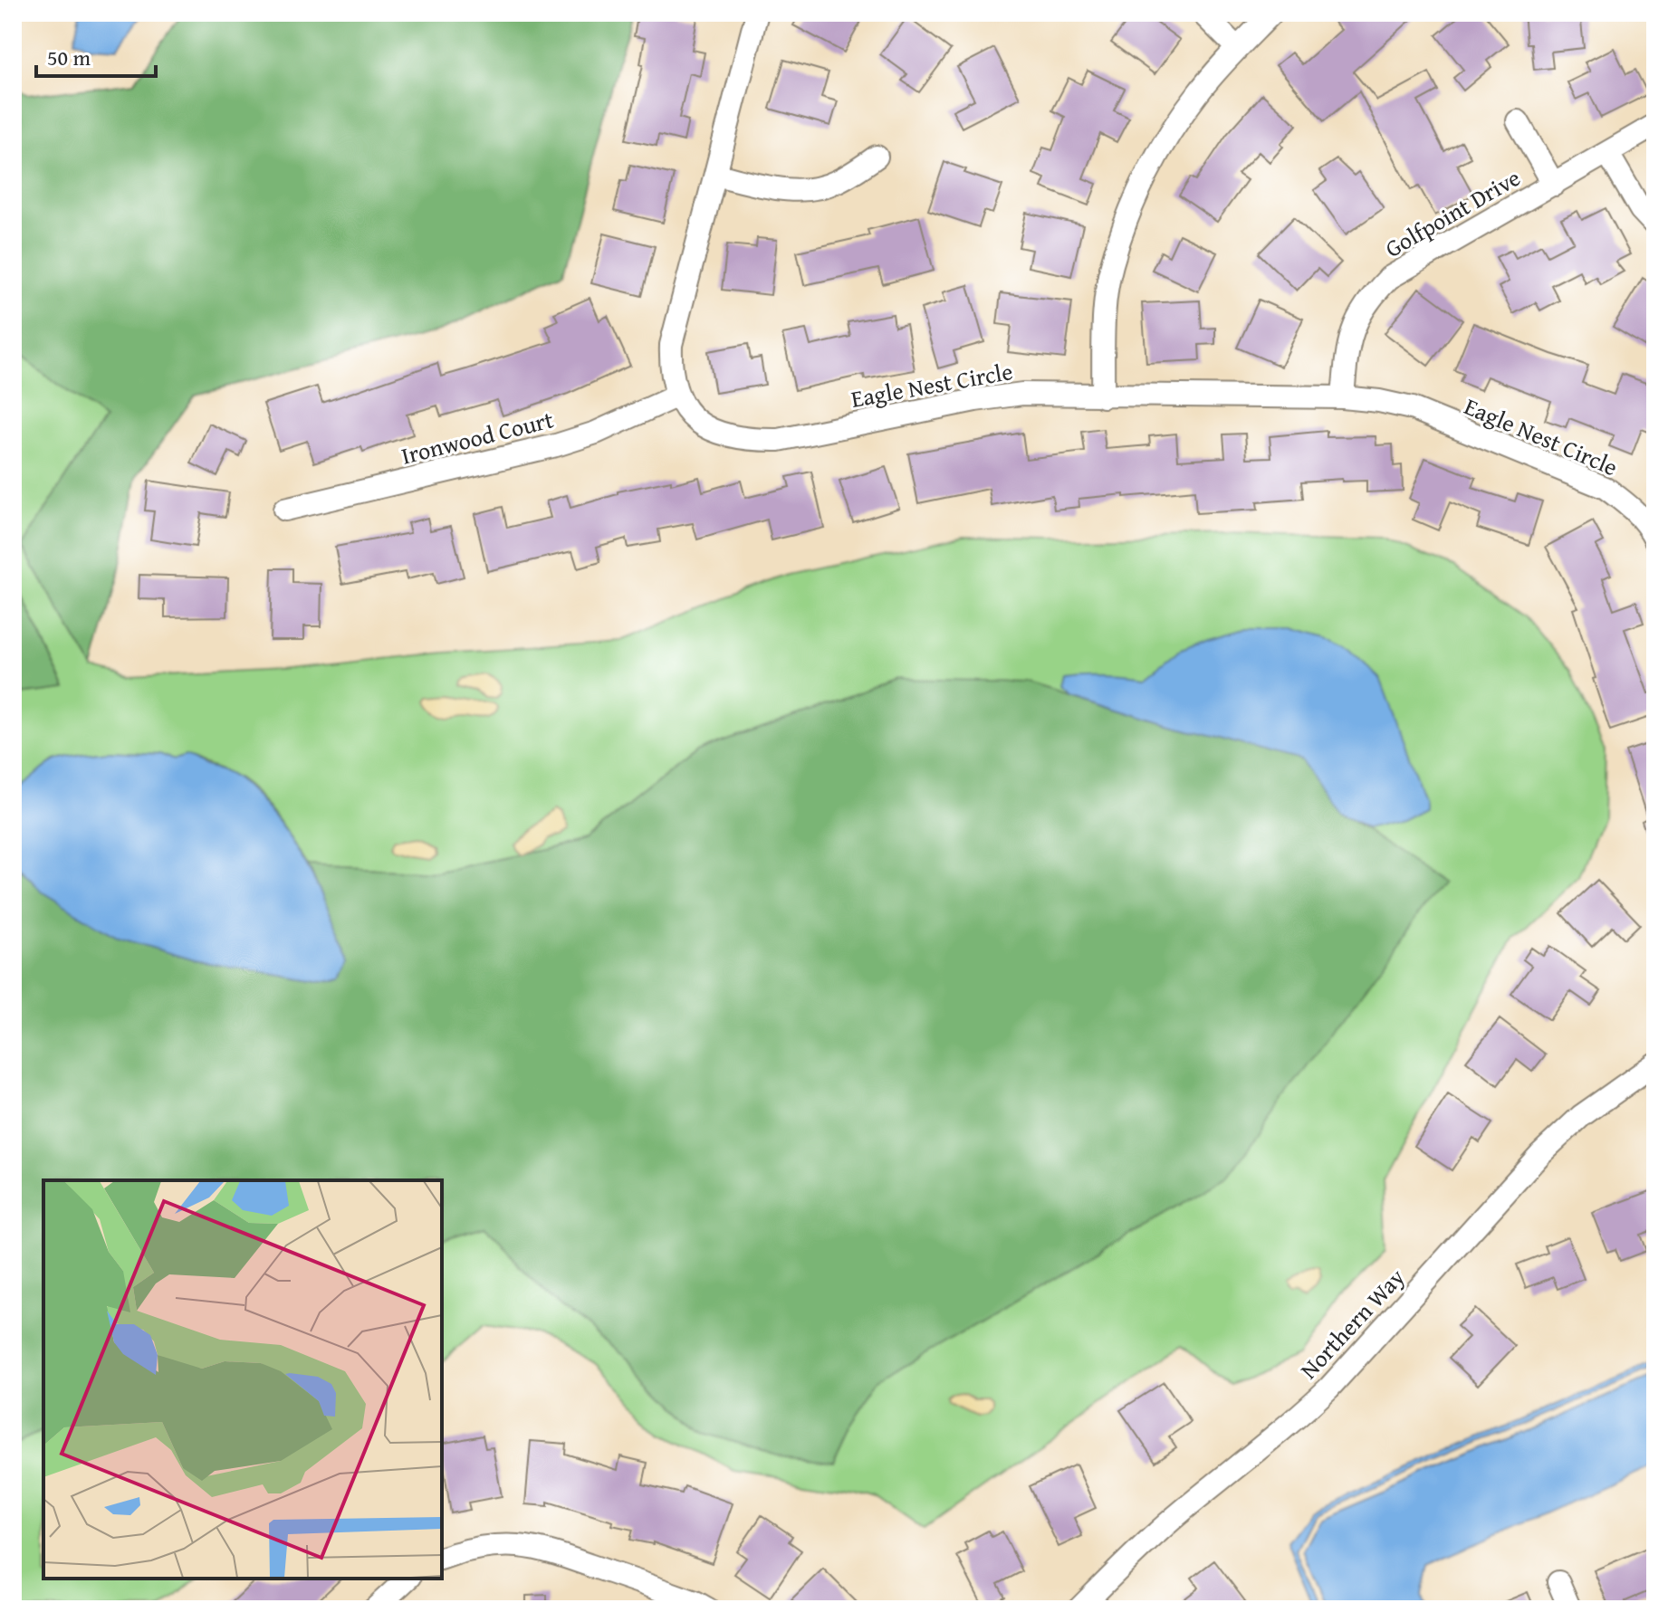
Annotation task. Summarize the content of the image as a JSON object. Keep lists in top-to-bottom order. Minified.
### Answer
{"streets":{"street":["Golfpoint Drive","Eagle Nest Circle","Ironwood Court","Northern Way"]},"crossings":[["Golfpoint Drive","Eagle Nest Circle"],["Eagle Nest Circle","Ironwood Court"]],"scale_bar":"50 m"}
